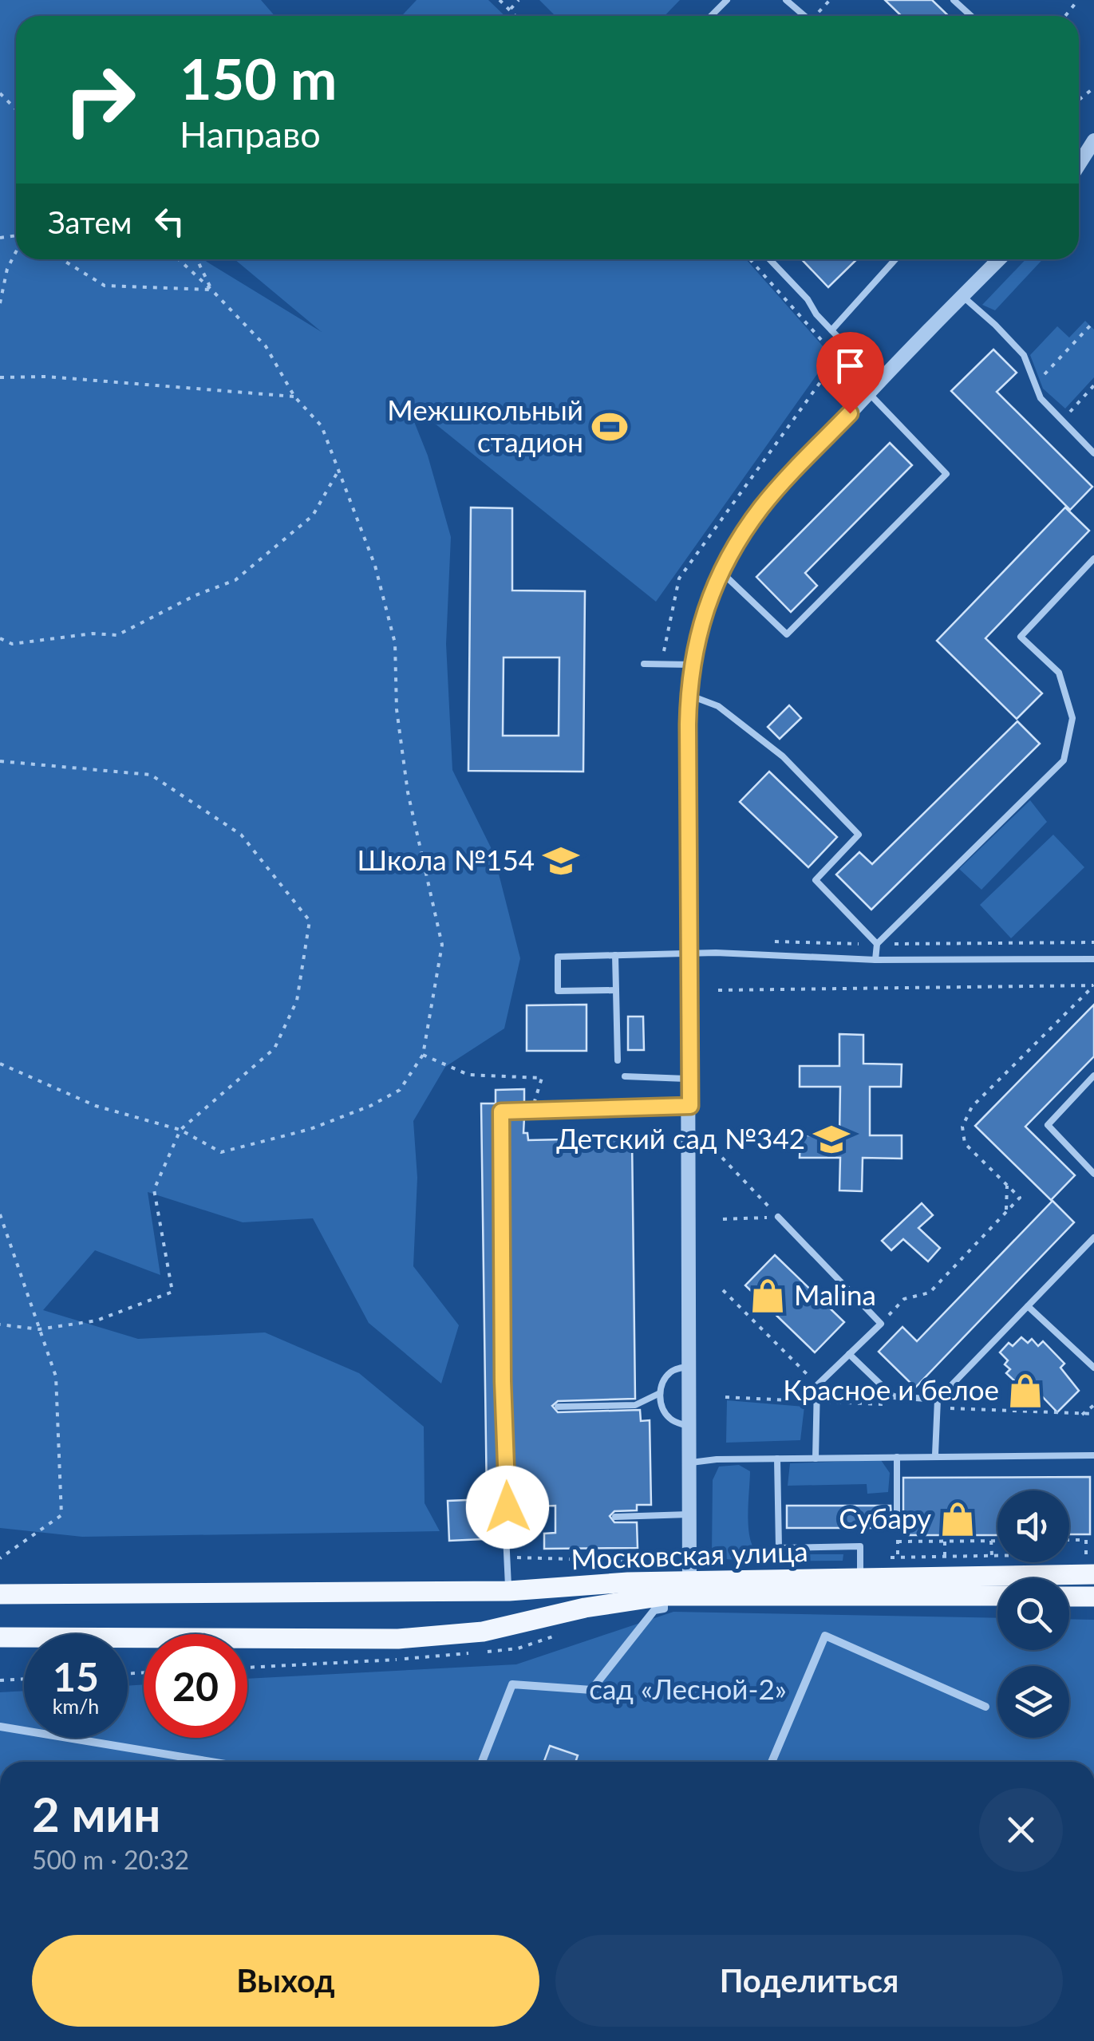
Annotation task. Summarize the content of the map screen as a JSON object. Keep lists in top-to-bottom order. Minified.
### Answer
{"streets":{"main road":["Московская улица"]},"parks":["сад «Лесной-2»"],"places":{"sports":["Межшкольный стадион"],"school or university":["Школа №154","Детский сад №342"],"shop":["Malina","Красное и белое","Субару"]},"page":{"turn":["150 m","Направо"],"then":"Затем","speed":"15 km/h","limit":"20","heading":["2 мин","500 m · 20:32"],"buttons":["Выход","Поделиться"]}}
